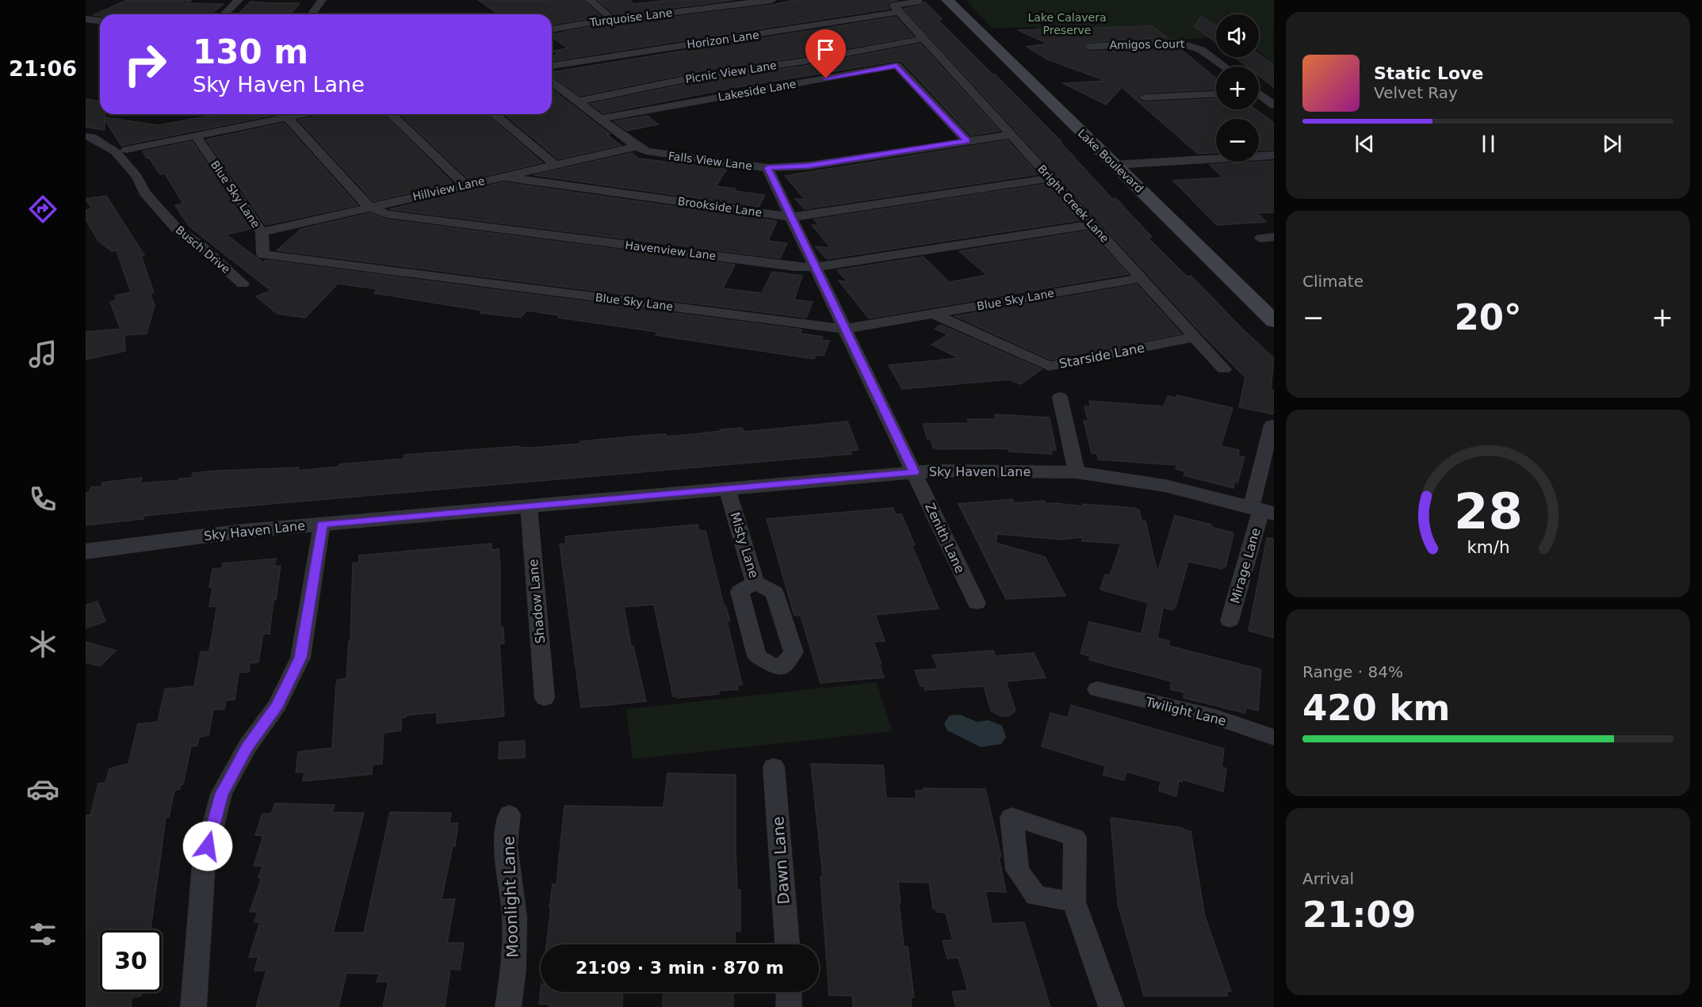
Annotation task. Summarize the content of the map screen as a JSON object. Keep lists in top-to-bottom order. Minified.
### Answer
{"streets":{"main road":["Lake Boulevard"],"street":["Turquoise Lane","Horizon Lane","Amigos Court","Picnic View Lane","Lakeside Lane","Falls View Lane","Hillview Lane","Blue Sky Lane","Bright Creek Lane","Brookside Lane","Busch Drive","Havenview Lane","Starside Lane","Sky Haven Lane","Zenith Lane","Misty Lane","Mirage Lane","Shadow Lane","Twilight Lane","Dawn Lane","Moonlight Lane"]},"crossings":[["Horizon Lane","Bright Creek Lane"],["Picnic View Lane","Falls View Lane"],["Picnic View Lane","Bright Creek Lane"],["Lakeside Lane","Falls View Lane"],["Falls View Lane","Hillview Lane"],["Falls View Lane","Bright Creek Lane"],["Falls View Lane","Zenith Lane"],["Hillview Lane","Blue Sky Lane"],["Hillview Lane","Brookside Lane"],["Hillview Lane","Havenview Lane"],["Blue Sky Lane","Bright Creek Lane"],["Blue Sky Lane","Starside Lane"],["Blue Sky Lane","Zenith Lane"],["Bright Creek Lane","Brookside Lane"],["Bright Creek Lane","Havenview Lane"],["Bright Creek Lane","Starside Lane"],["Brookside Lane","Zenith Lane"],["Havenview Lane","Zenith Lane"],["Sky Haven Lane","Zenith Lane"],["Sky Haven Lane","Misty Lane"],["Sky Haven Lane","Mirage Lane"],["Sky Haven Lane","Shadow Lane"]],"parks":["Lake Calavera Preserve"],"page":{"tabs":"21:06","map_buttons":["+","−"],"turn":["130 m","Sky Haven Lane"],"song":["Static Love","Velvet Ray"],"tile":["Climate",["Range · 84%","420 km"],["Arrival","21:09"]],"heat":["−","20°","+"],"limit":"30","trip":"21:09 · 3 min · 870 m","gauge":["28","km/h"]}}
